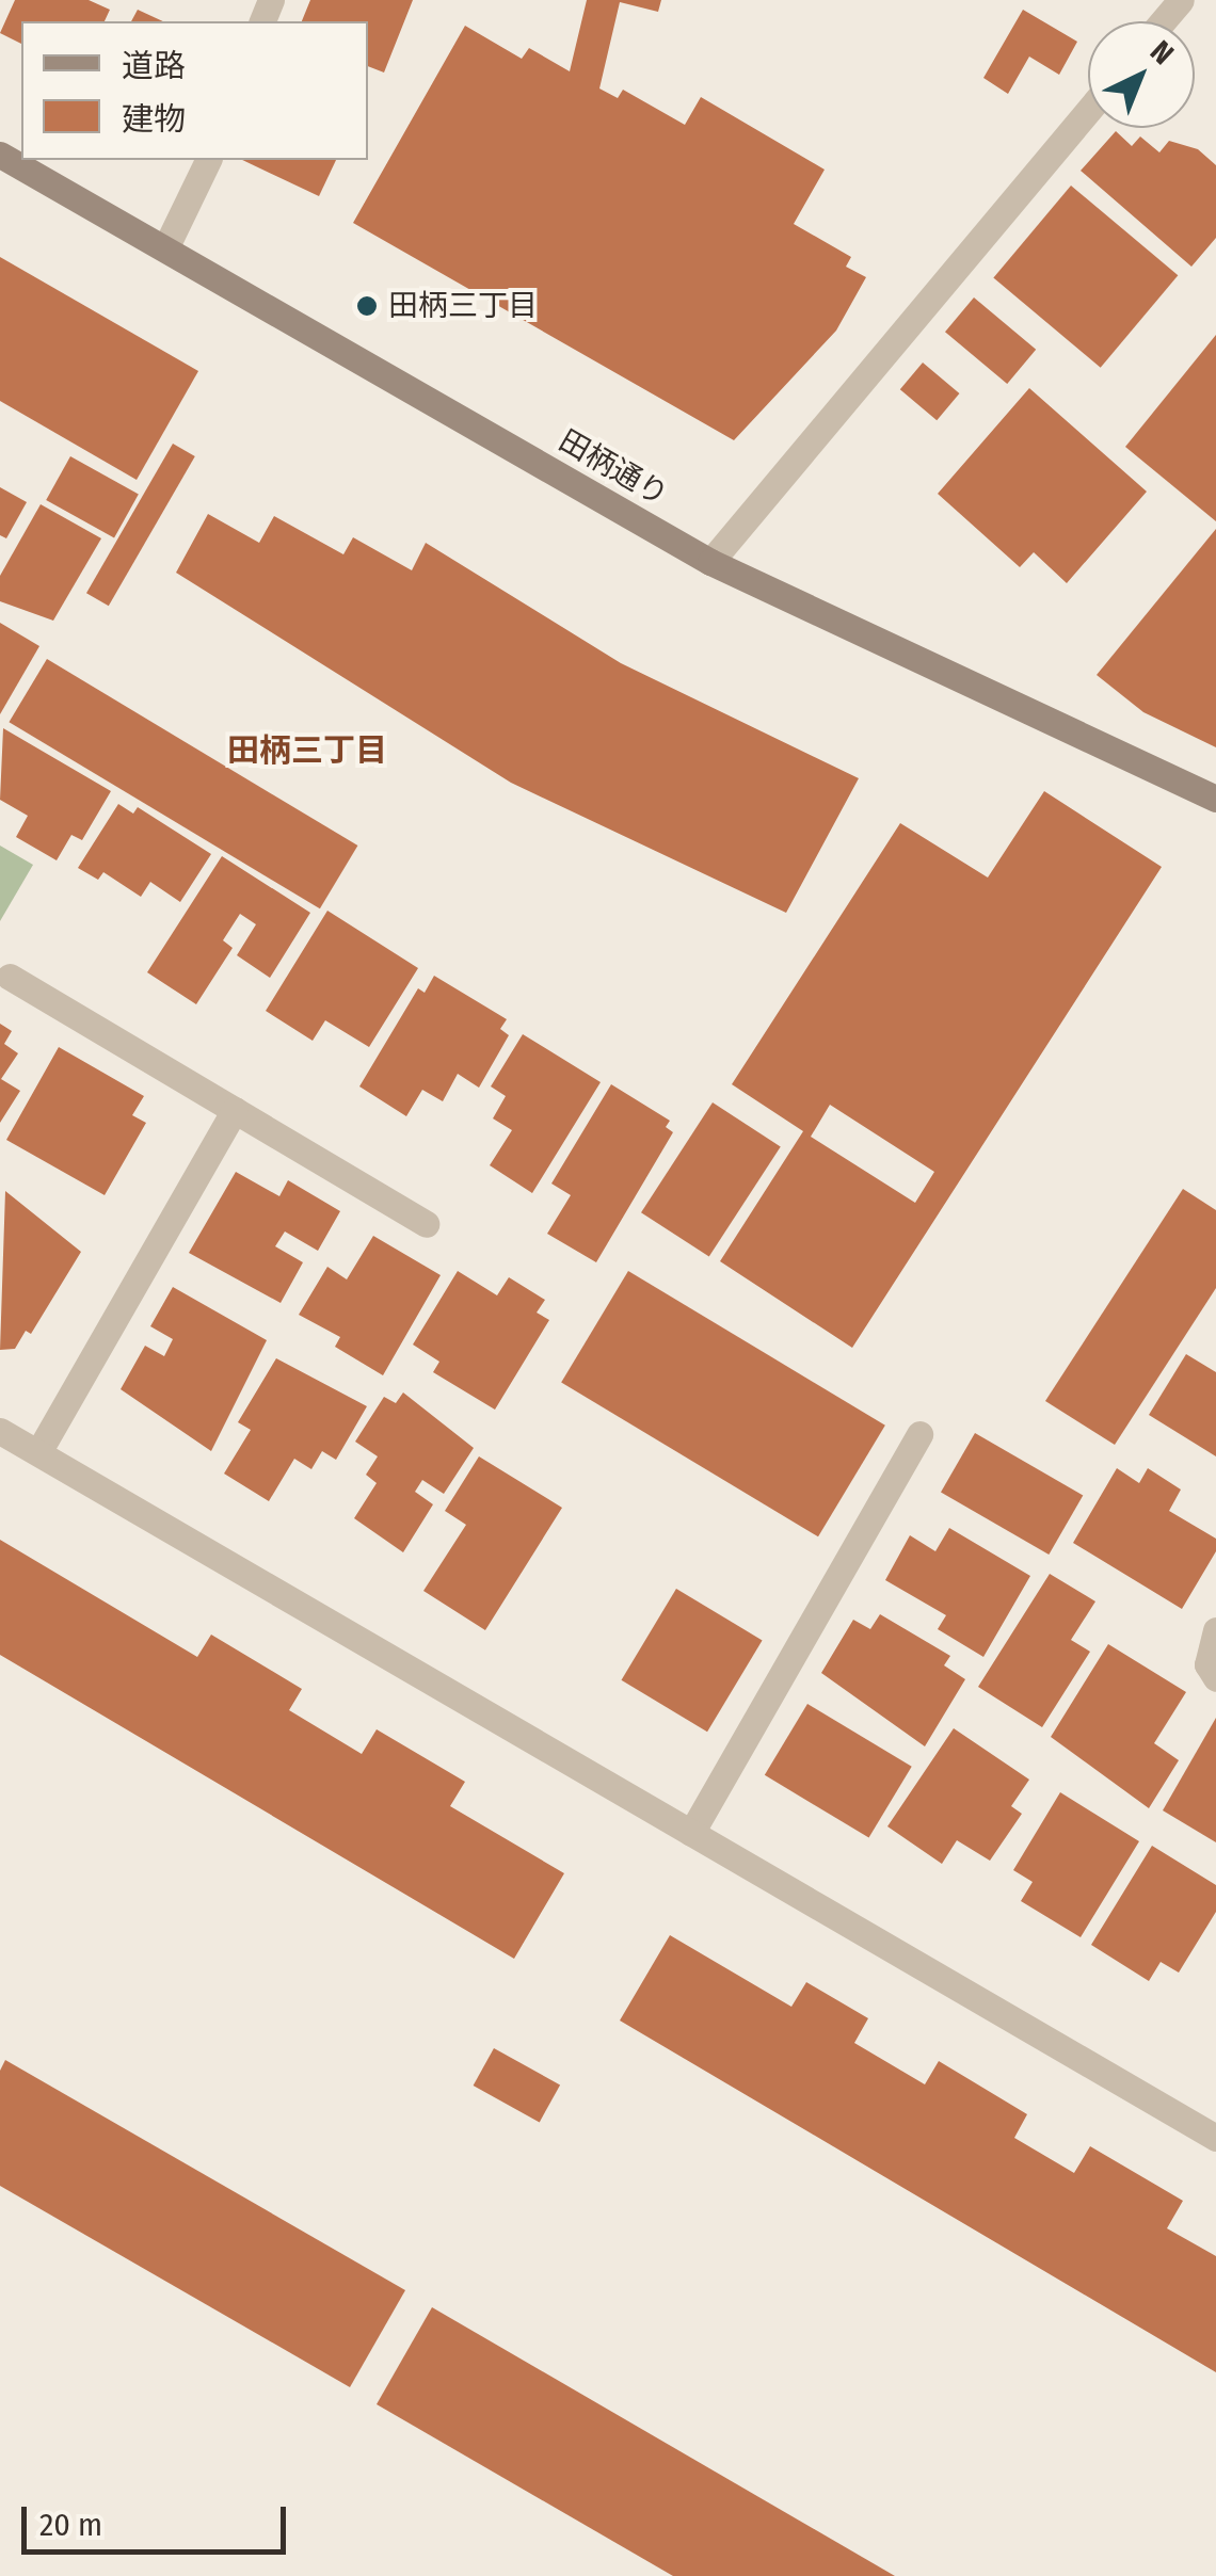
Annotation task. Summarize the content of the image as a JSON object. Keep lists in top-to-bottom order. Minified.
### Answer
{"streets":{"street":["田柄通り"]},"districts":["田柄三丁目"],"places":["田柄三丁目"],"legend":["道路","建物"],"scale_bar":"20 m","north":"top right"}
